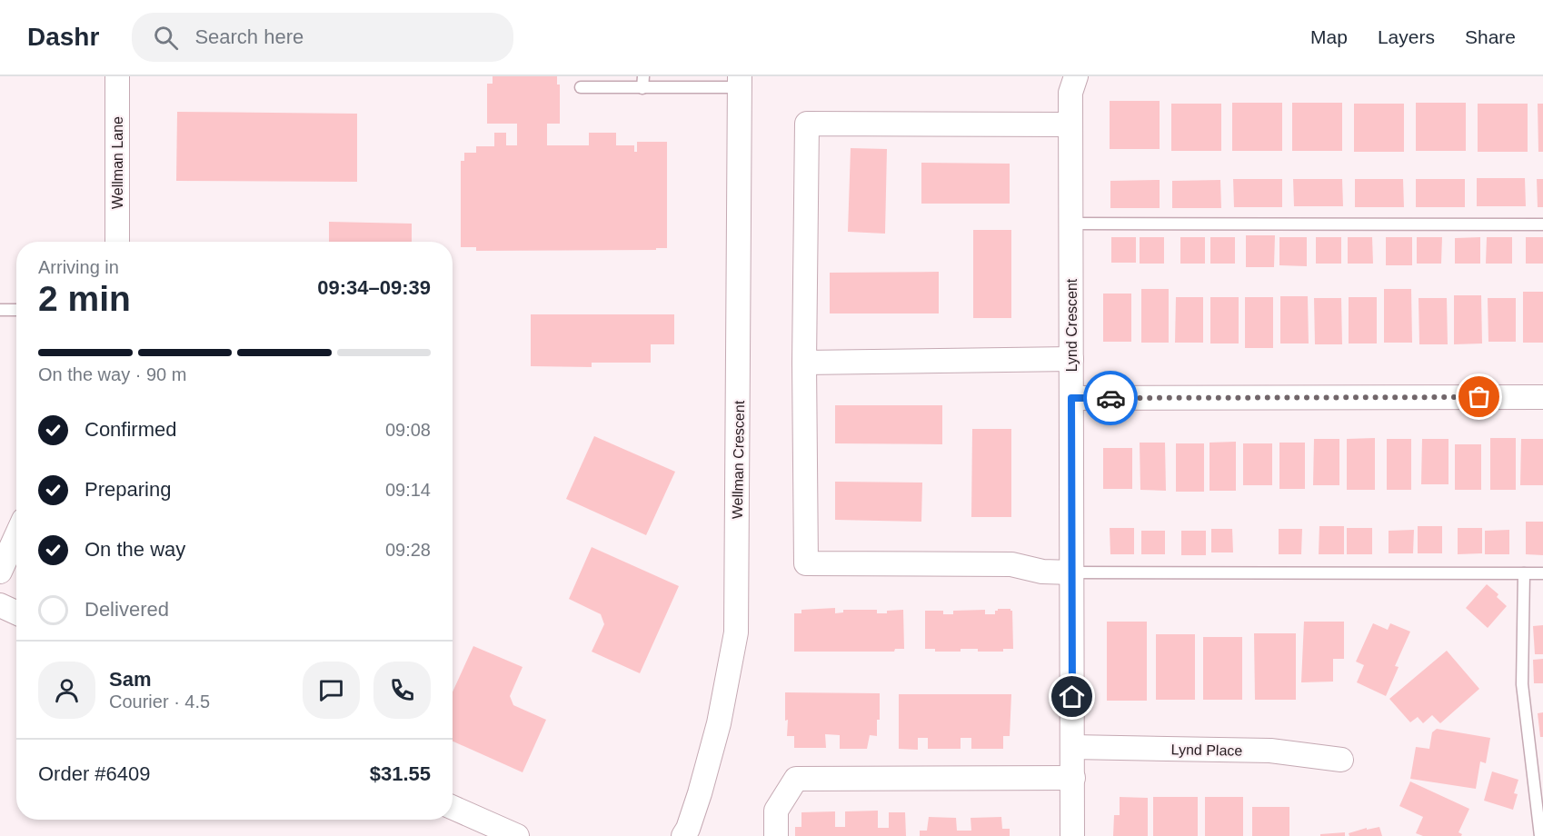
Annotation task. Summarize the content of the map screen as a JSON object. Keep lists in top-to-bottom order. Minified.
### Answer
{"streets":{"street":["Wellman Lane","Lynd Crescent","Wellman Crescent","Lynd Place"]},"crossings":[["Lynd Crescent","Lynd Place"]],"page":{"header":"Dashr","search":"Search here","nav":["Map","Layers","Share"],"heading":["2 min","Arriving in","09:34–09:39"],"panel":["Sam","Courier · 4.5","Order #6409","$31.55"],"bar":"On the way · 90 m","list":[["Confirmed","09:08"],["Preparing","09:14"],["On the way","09:28"],"Delivered"]}}
